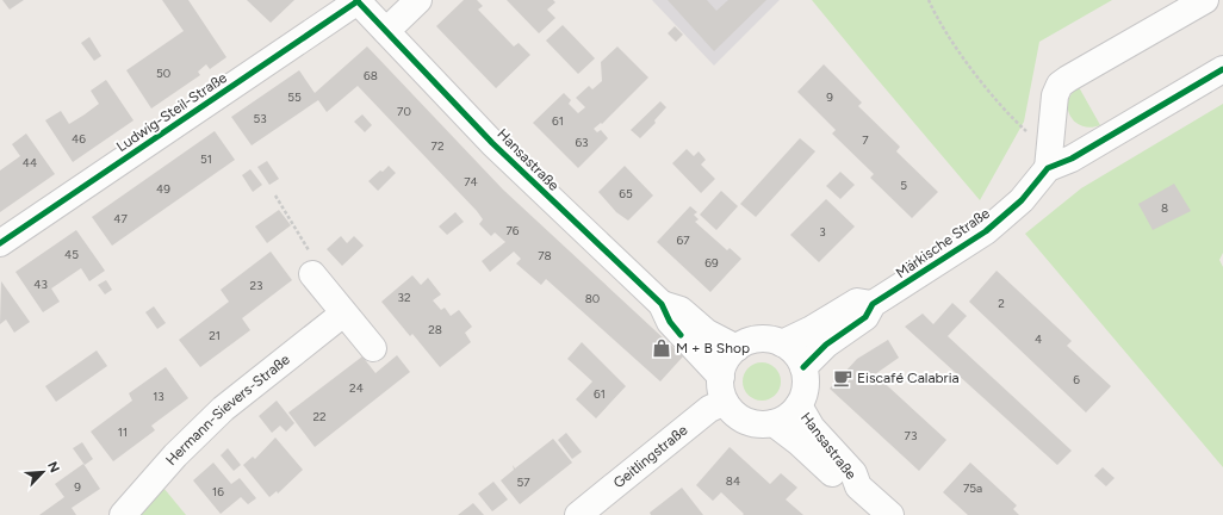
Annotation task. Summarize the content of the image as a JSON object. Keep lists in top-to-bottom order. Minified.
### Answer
{"streets":{"street":["Ludwig-Steil-Straße","Hansastraße","Märkische Straße","Hermann-Sievers-Straße","Geitlingstraße"]},"crossings":[["Ludwig-Steil-Straße","Hansastraße"],["Hansastraße","Märkische Straße"],["Hansastraße","Geitlingstraße"],["Märkische Straße","Geitlingstraße"]],"places":{"shop":["M + B Shop"],"cafe":["Eiscafé Calabria"]},"house_numbers":["50","68","55","9","70","53","61","46","7","63","72","51","44","74","5","49","65","8","47","76","3","67","45","78","69","43","23","32","80","2","28","21","4","6","24","61","13","22","11","73","84","57","9","75a","16"],"north":"top right"}
